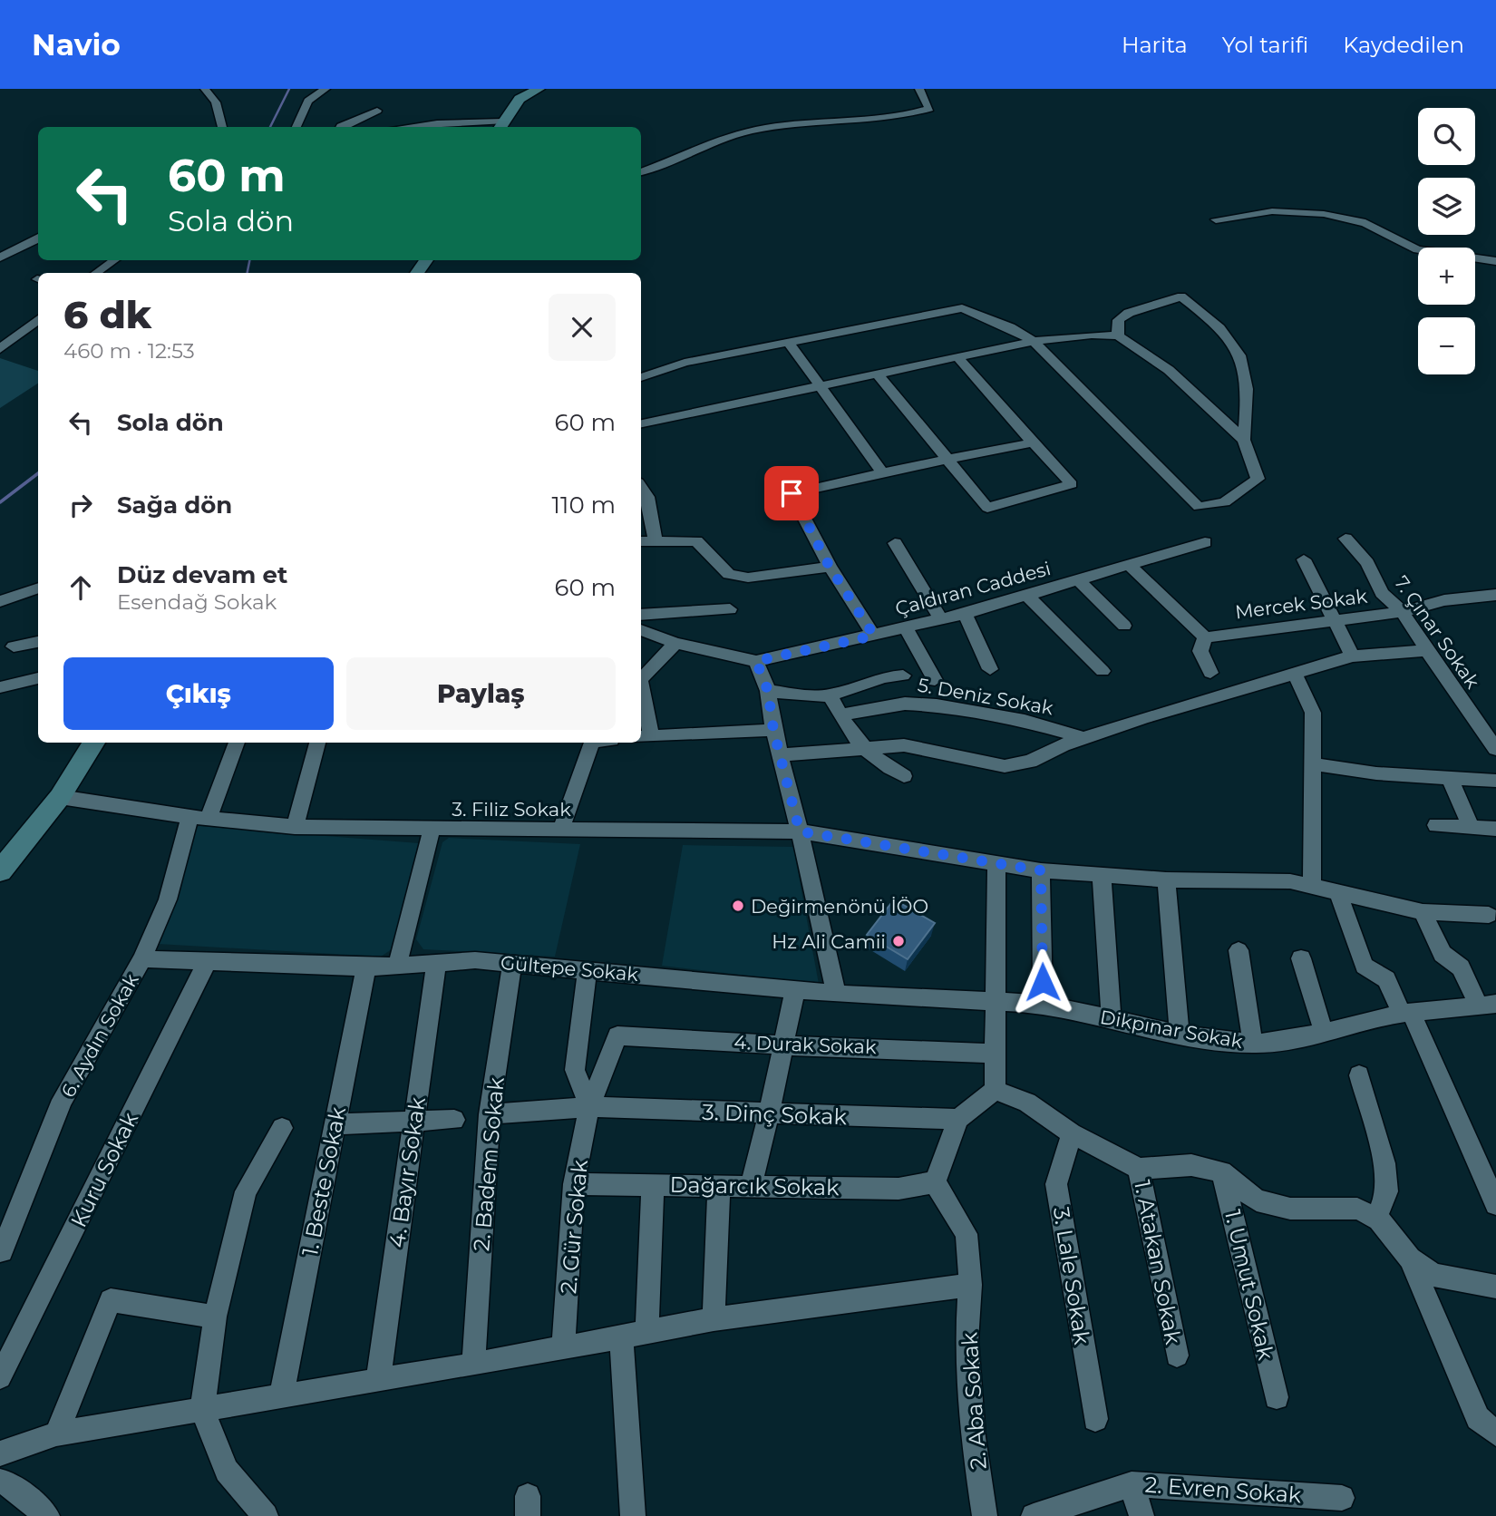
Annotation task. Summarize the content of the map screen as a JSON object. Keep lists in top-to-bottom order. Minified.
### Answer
{"streets":{"street":["Çaldıran Caddesi","Mercek Sokak","7. Çınar Sokak","5. Deniz Sokak","3. Filiz Sokak","Gültepe Sokak","Dikpınar Sokak","6. Aydın Sokak","4. Durak Sokak","3. Dinç Sokak","2. Badem Sokak","Kuru Sokak","4. Bayır Sokak","1. Beste Sokak","Dağarcık Sokak","2. Gür Sokak","1. Atakan Sokak","3. Lale Sokak","1. Umut Sokak","2. Aba Sokak","2. Evren Sokak"]},"crossings":[["Mercek Sokak","7. Çınar Sokak"],["3. Filiz Sokak","6. Aydın Sokak"],["Gültepe Sokak","Dikpınar Sokak"],["Gültepe Sokak","6. Aydın Sokak"],["Gültepe Sokak","2. Badem Sokak"],["Gültepe Sokak","Kuru Sokak"],["Gültepe Sokak","4. Bayır Sokak"],["Gültepe Sokak","1. Beste Sokak"],["4. Durak Sokak","2. Gür Sokak"],["3. Dinç Sokak","2. Badem Sokak"],["3. Dinç Sokak","2. Gür Sokak"],["Dağarcık Sokak","2. Gür Sokak"],["Dağarcık Sokak","2. Aba Sokak"]],"places":["Değirmenönü İÖO","Hz Ali Camii"],"page":{"header":"Navio","nav":["Harita","Yol tarifi","Kaydedilen"],"map_buttons":["+","−"],"turn":["60 m","Sola dön"],"heading":["6 dk","460 m · 12:53"],"list":[{"name":"Sola dön","value":"60 m"},{"name":"Sağa dön","value":"110 m"},{"name":"Düz devam et","note":"Esendağ Sokak","value":"60 m"}],"buttons":["Çıkış","Paylaş"]}}
